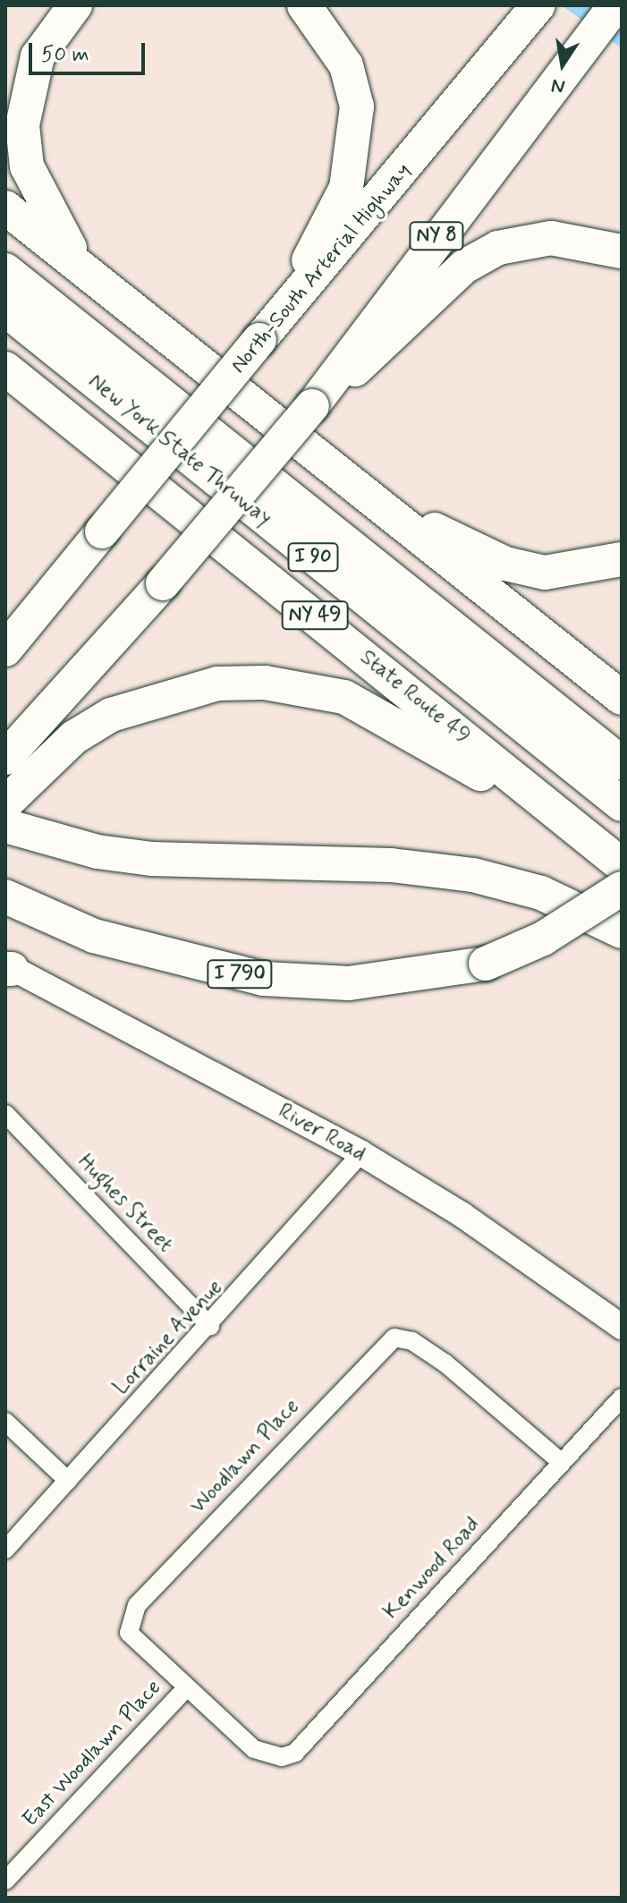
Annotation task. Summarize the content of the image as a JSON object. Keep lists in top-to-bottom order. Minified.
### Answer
{"streets":{"highway":["NY 8","North-South Arterial Highway","New York State Thruway","I 90","NY 49","State Route 49","I 790"],"main road":["River Road"],"street":["Hughes Street","Lorraine Avenue","Woodlawn Place","Kenwood Road","East Woodlawn Place"]},"crossings":[["River Road","Lorraine Avenue"],["Hughes Street","Lorraine Avenue"],["Woodlawn Place","Kenwood Road"],["Woodlawn Place","East Woodlawn Place"]],"scale_bar":"50 m","north":"bottom"}
